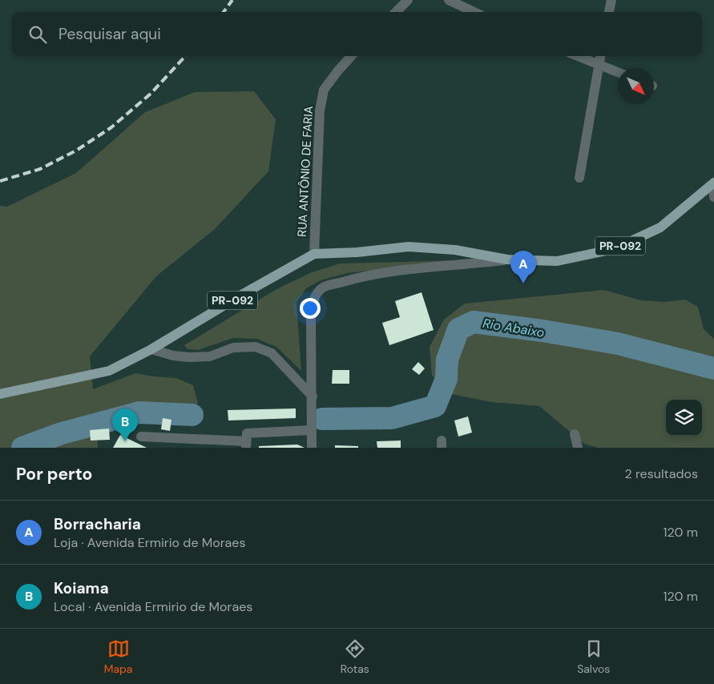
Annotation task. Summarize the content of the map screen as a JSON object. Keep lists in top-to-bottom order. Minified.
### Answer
{"streets":{"main road":["PR-092"],"street":["RUA ANTÔNIO DE FARIA"]},"crossings":[["RUA ANTÔNIO DE FARIA","PR-092"]],"water":["Rio Abaixo"],"north":"bottom right","page":{"search":"Pesquisar aqui","pins":["A","B"],"heading":["Por perto","2 resultados"],"list":[{"mark":"A","name":"Borracharia","note":"Loja · Avenida Ermirio de Moraes","value":"120 m"},{"mark":"B","name":"Koiama","note":"Local · Avenida Ermirio de Moraes","value":"120 m"}],"nav":["Mapa","Rotas","Salvos"]}}
